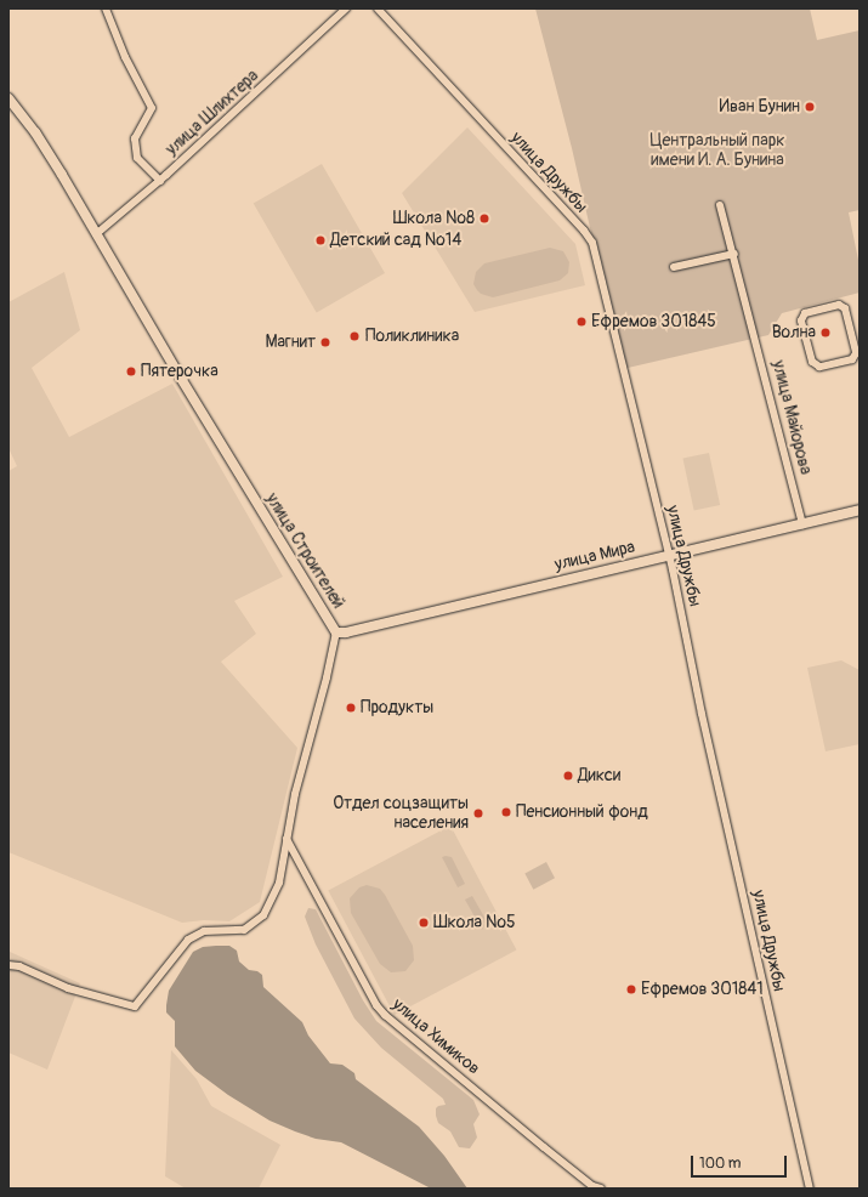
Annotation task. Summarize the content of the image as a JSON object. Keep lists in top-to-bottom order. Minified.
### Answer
{"streets":{"street":["улица Шлихтера","улица Дружбы","улица Майорова","улица Строителей","улица Мира","улица Химиков"]},"crossings":[["улица Шлихтера","улица Строителей"],["улица Дружбы","улица Мира"],["улица Майорова","улица Мира"],["улица Строителей","улица Мира"],["улица Строителей","улица Химиков"]],"parks":["Центральный парк имени И. А. Бунина"],"places":["Иван Бунин","Школа №8","Детский сад №14","Ефремов 301845","Волна","Поликлиника","Магнит","Пятерочка","Продукты","Дикси","Пенсионный фонд","Отдел соцзащиты населения","Школа №5","Ефремов 301841"],"scale_bar":"100 m"}
